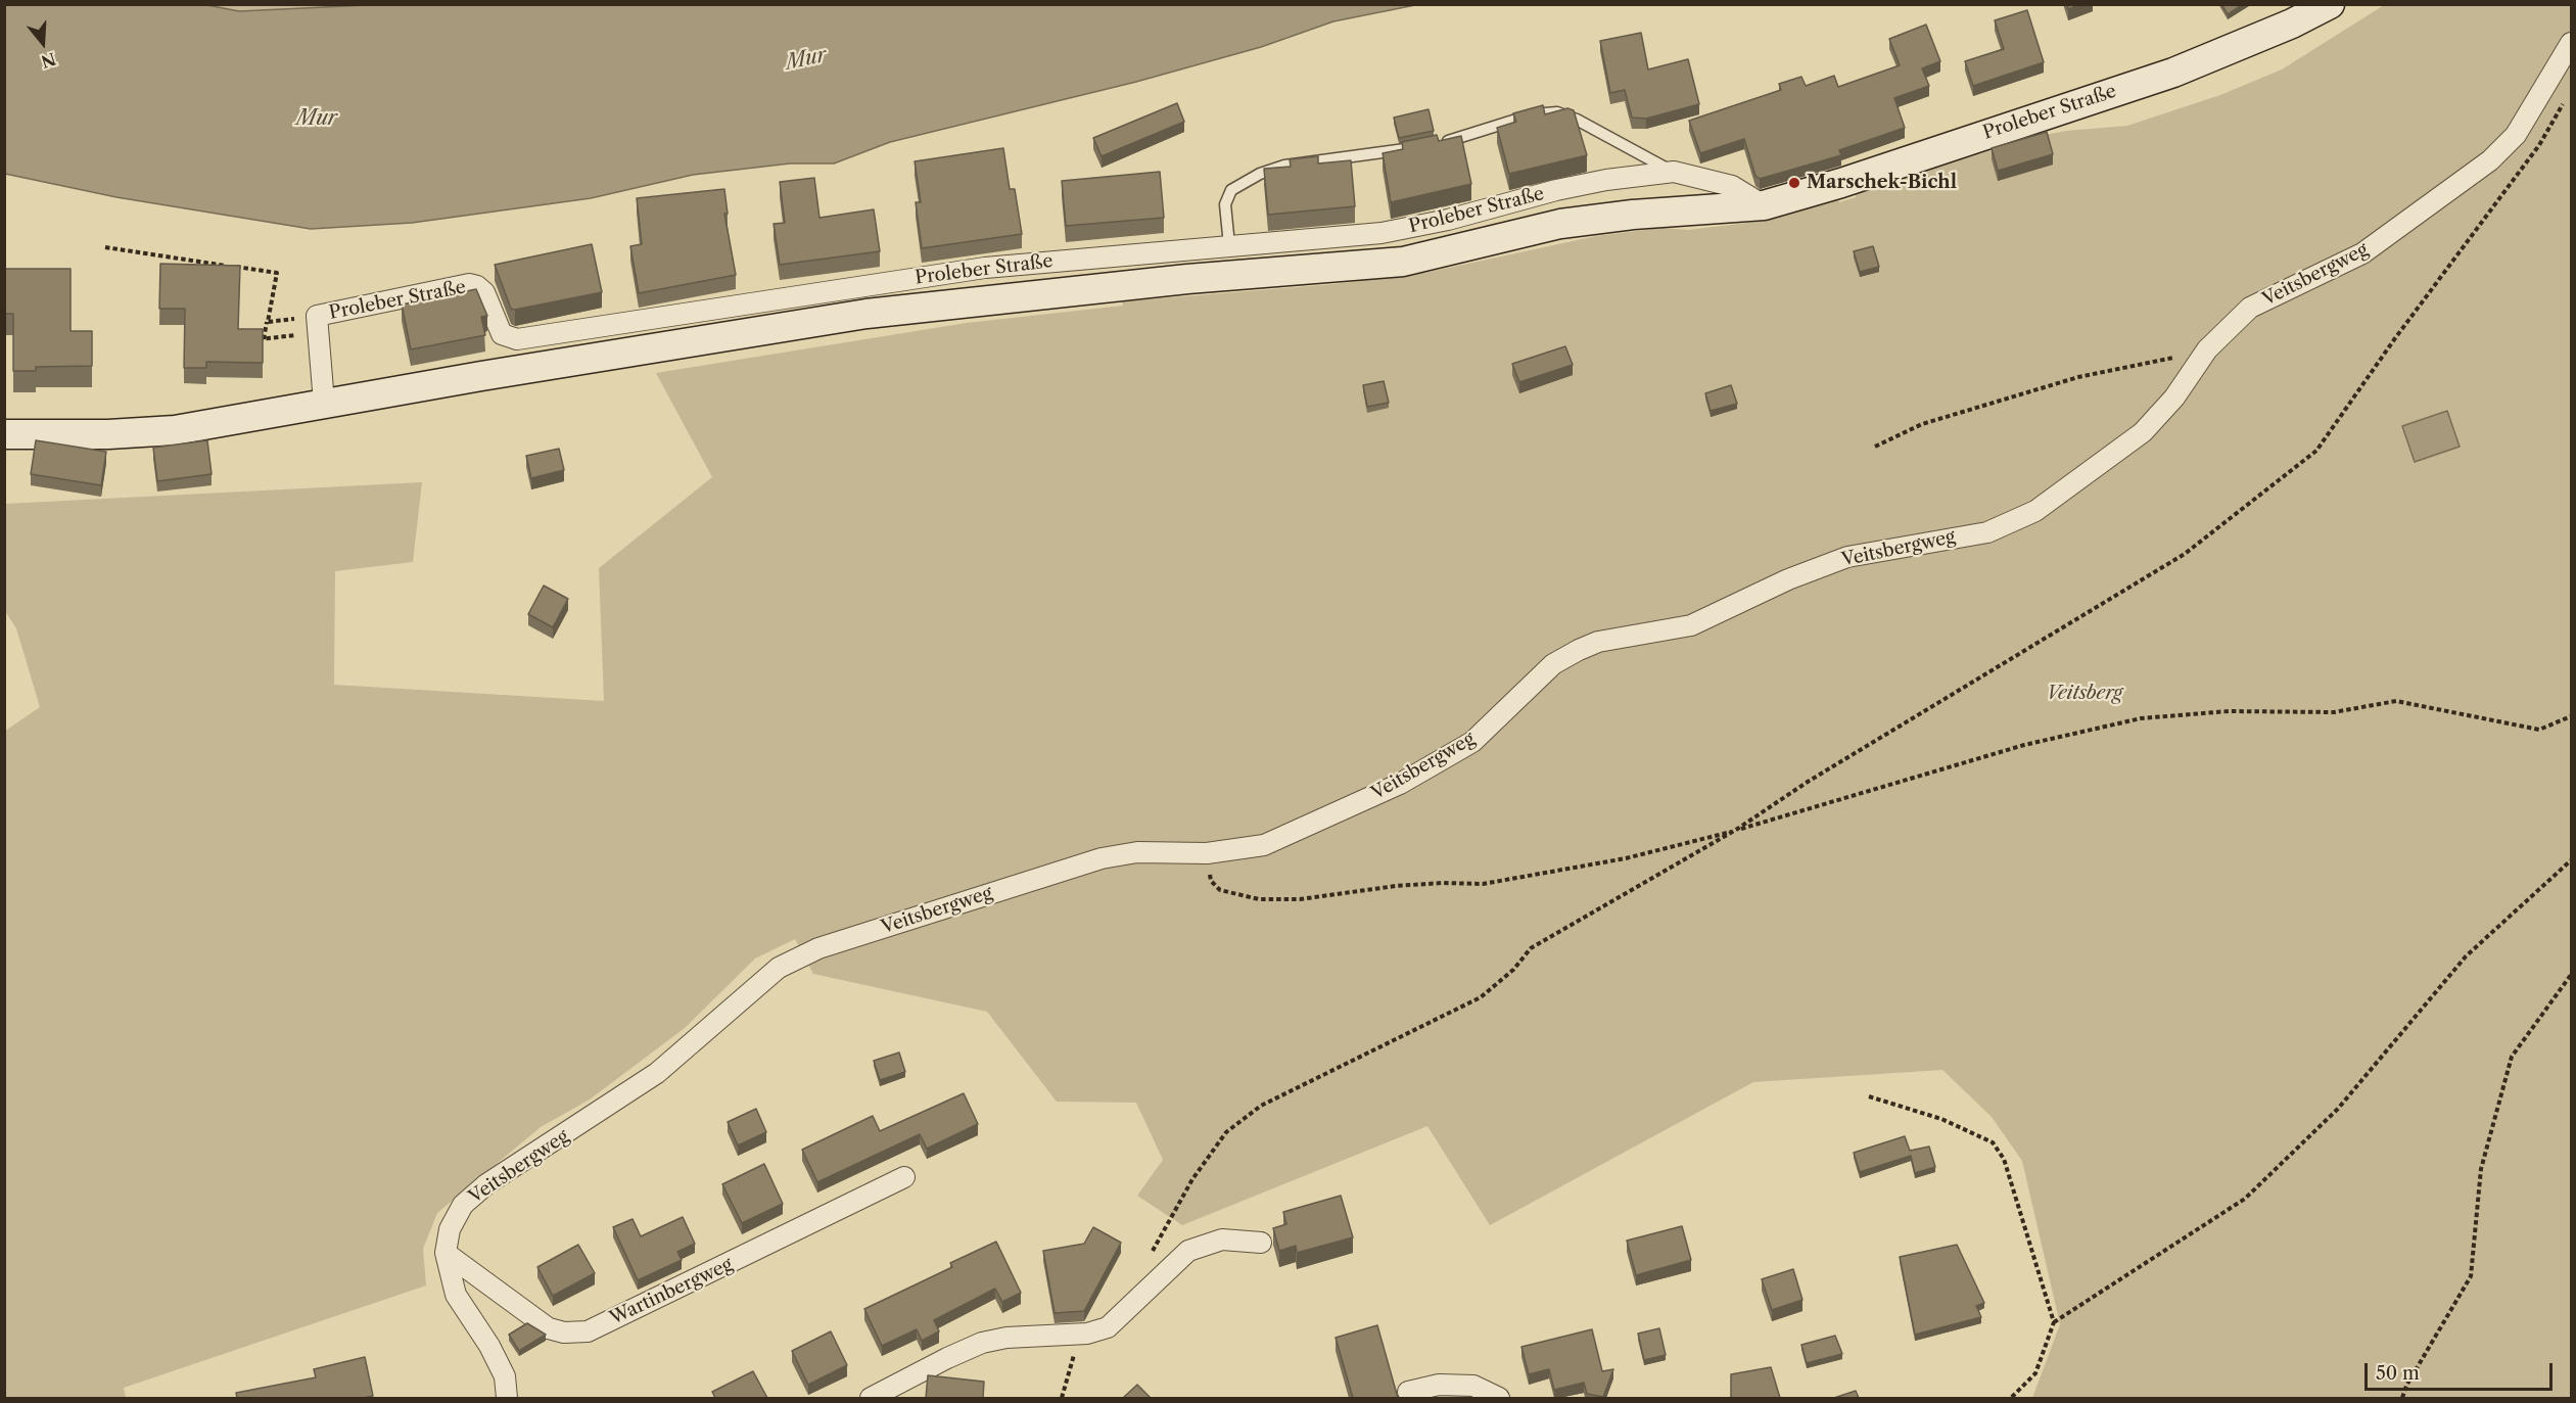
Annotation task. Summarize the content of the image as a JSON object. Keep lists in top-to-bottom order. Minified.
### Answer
{"streets":{"main road":["Proleber Straße"],"street":["Veitsbergweg","Wartinbergweg"]},"crossings":[["Veitsbergweg","Wartinbergweg"]],"water":["Mur"],"parks":["Veitsberg"],"places":["Marschek-Bichl"],"scale_bar":"50 m","north":"bottom"}
